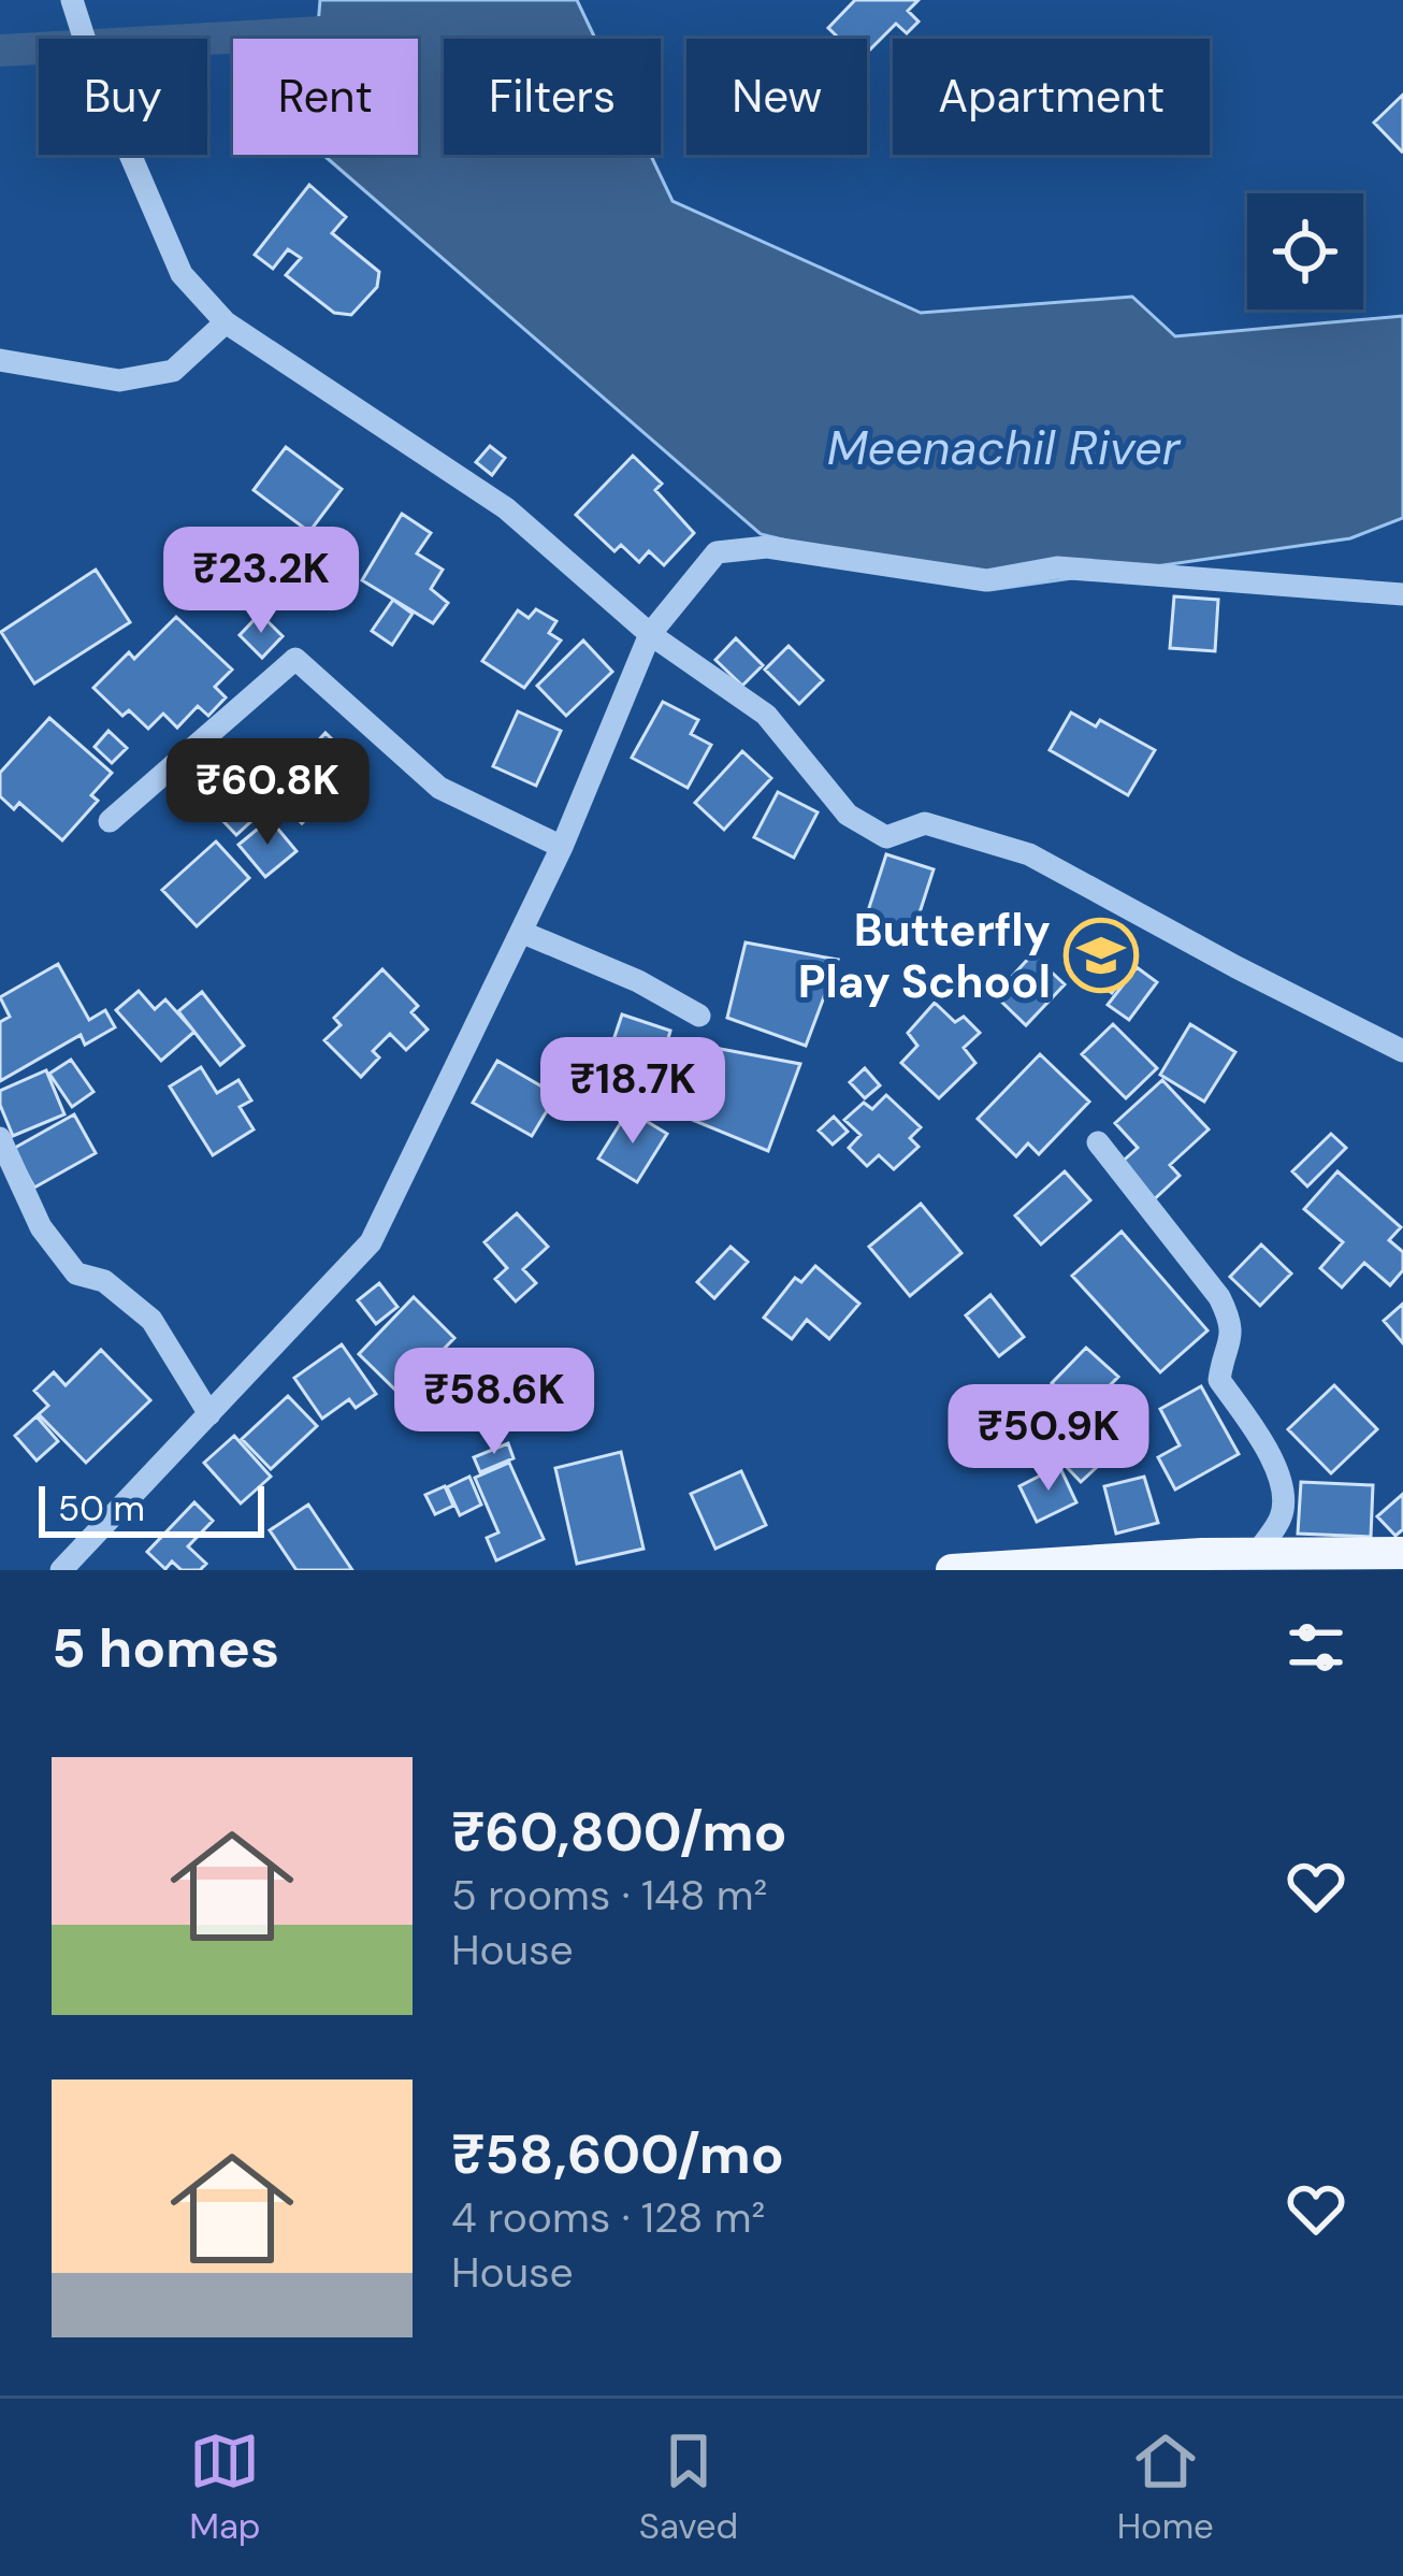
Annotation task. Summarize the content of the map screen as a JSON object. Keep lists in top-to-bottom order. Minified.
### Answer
{"water":["Meenachil River"],"places":{"school or university":["Butterfly Play School"]},"scale_bar":"50 m","page":{"chip":["Buy","Rent","Filters","New","Apartment"],"price":["₹23.2K","₹60.8K","₹18.7K","₹58.6K","₹50.9K"],"scale":"50 m","heading":"5 homes","list":[{"name":"₹60,800/mo","note":"5 rooms · 148 m² · House"},{"name":"₹58,600/mo","note":"4 rooms · 128 m² · House"}],"tabs":["Map","Saved","Home"]}}
